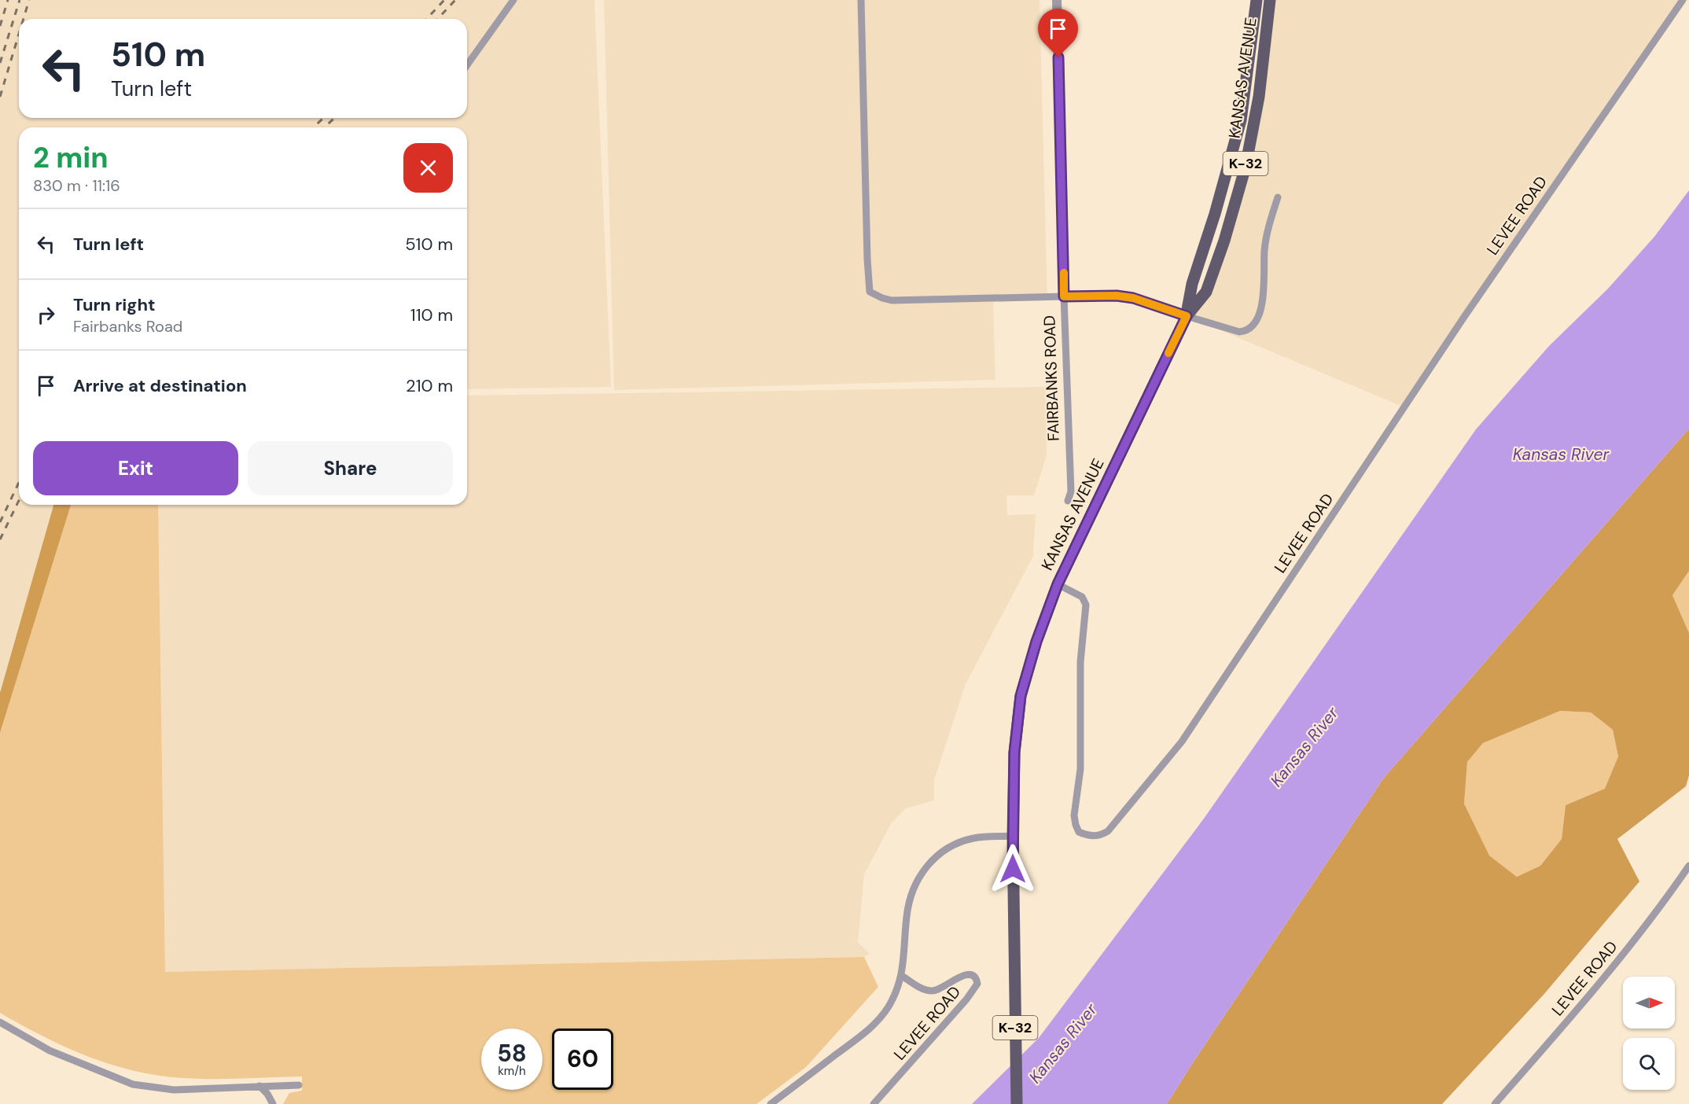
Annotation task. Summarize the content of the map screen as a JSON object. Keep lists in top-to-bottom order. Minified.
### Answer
{"streets":{"main road":["KANSAS AVENUE","K-32"],"street":["LEVEE ROAD","FAIRBANKS ROAD"]},"crossings":[["KANSAS AVENUE","LEVEE ROAD"]],"water":["Kansas River"],"north":"right","page":{"turn":["510 m","Turn left"],"heading":["2 min","830 m · 11:16"],"list":[{"name":"Turn left","value":"510 m"},{"name":"Turn right","note":"Fairbanks Road","value":"110 m"},{"name":"Arrive at destination","value":"210 m"}],"buttons":["Exit","Share"],"speed":"58 km/h","limit":"60"}}
